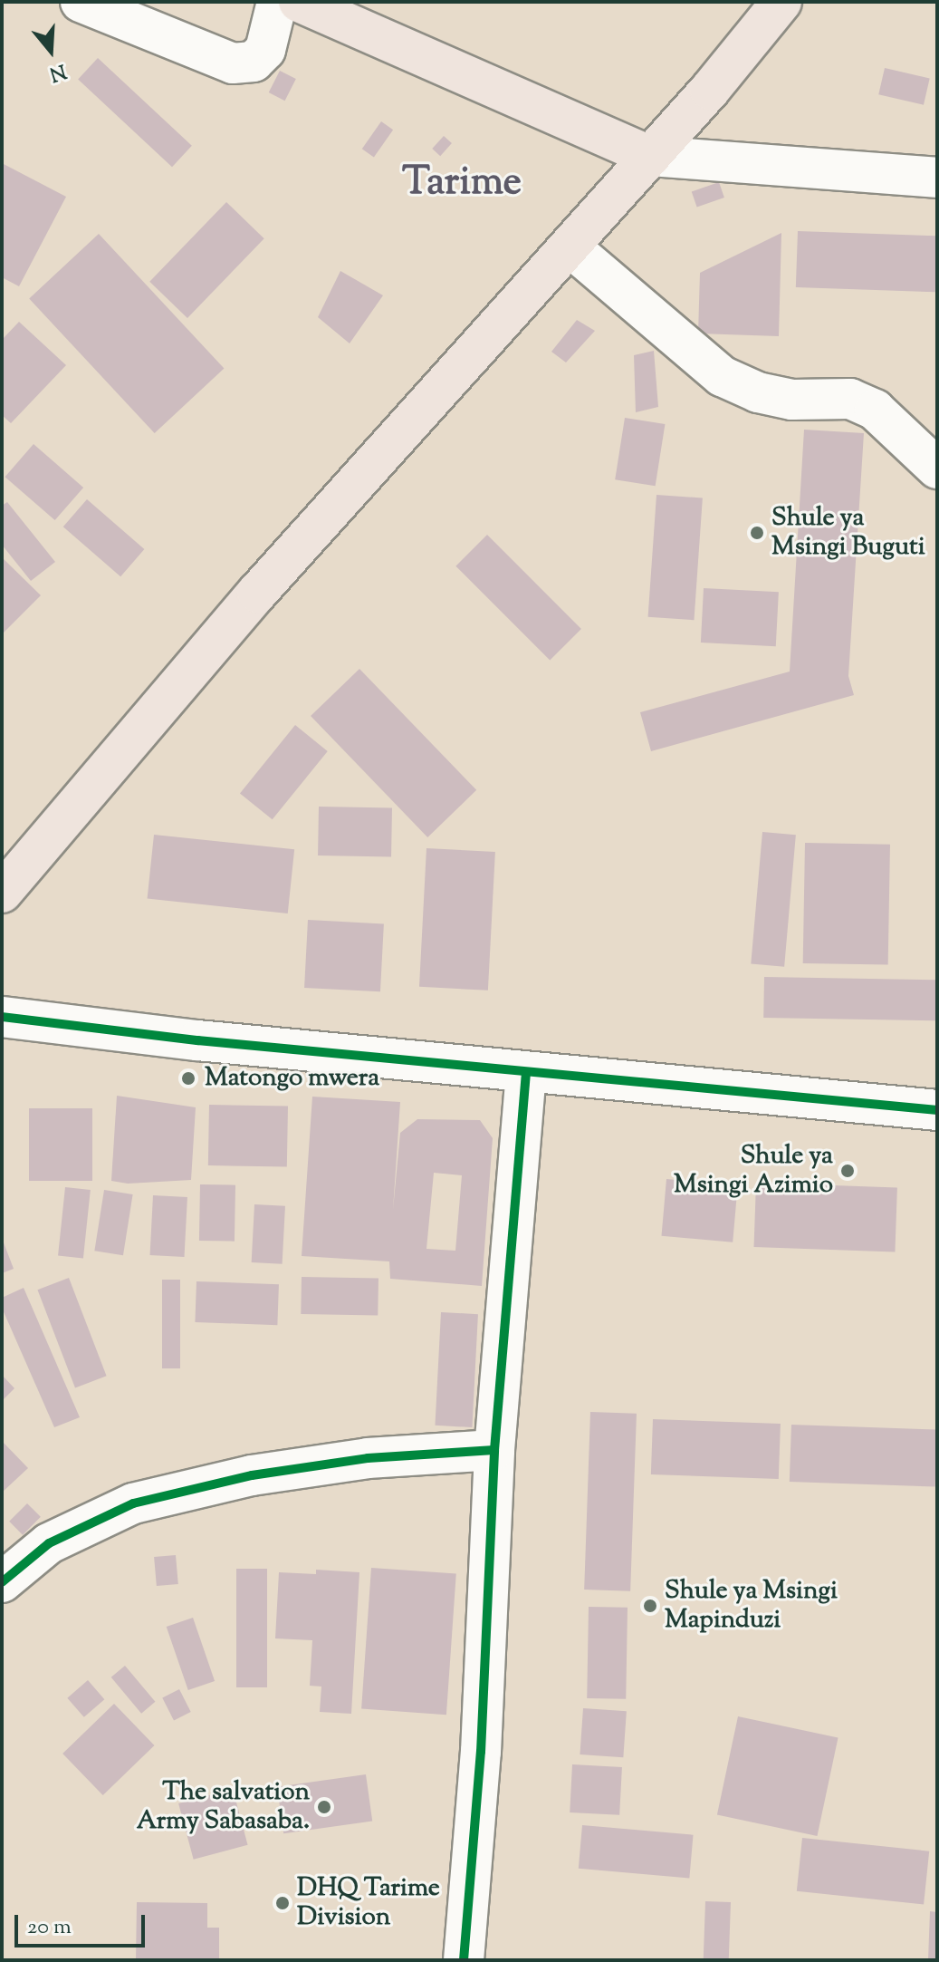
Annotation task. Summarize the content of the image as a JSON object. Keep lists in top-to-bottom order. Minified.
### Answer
{"districts":["Tarime"],"places":["Shule ya Msingi Buguti","Matongo mwera","Shule ya Msingi Azimio","Shule ya Msingi Mapinduzi","The salvation Army Sabasaba.","DHQ Tarime Division"],"scale_bar":"20 m","north":"bottom"}
